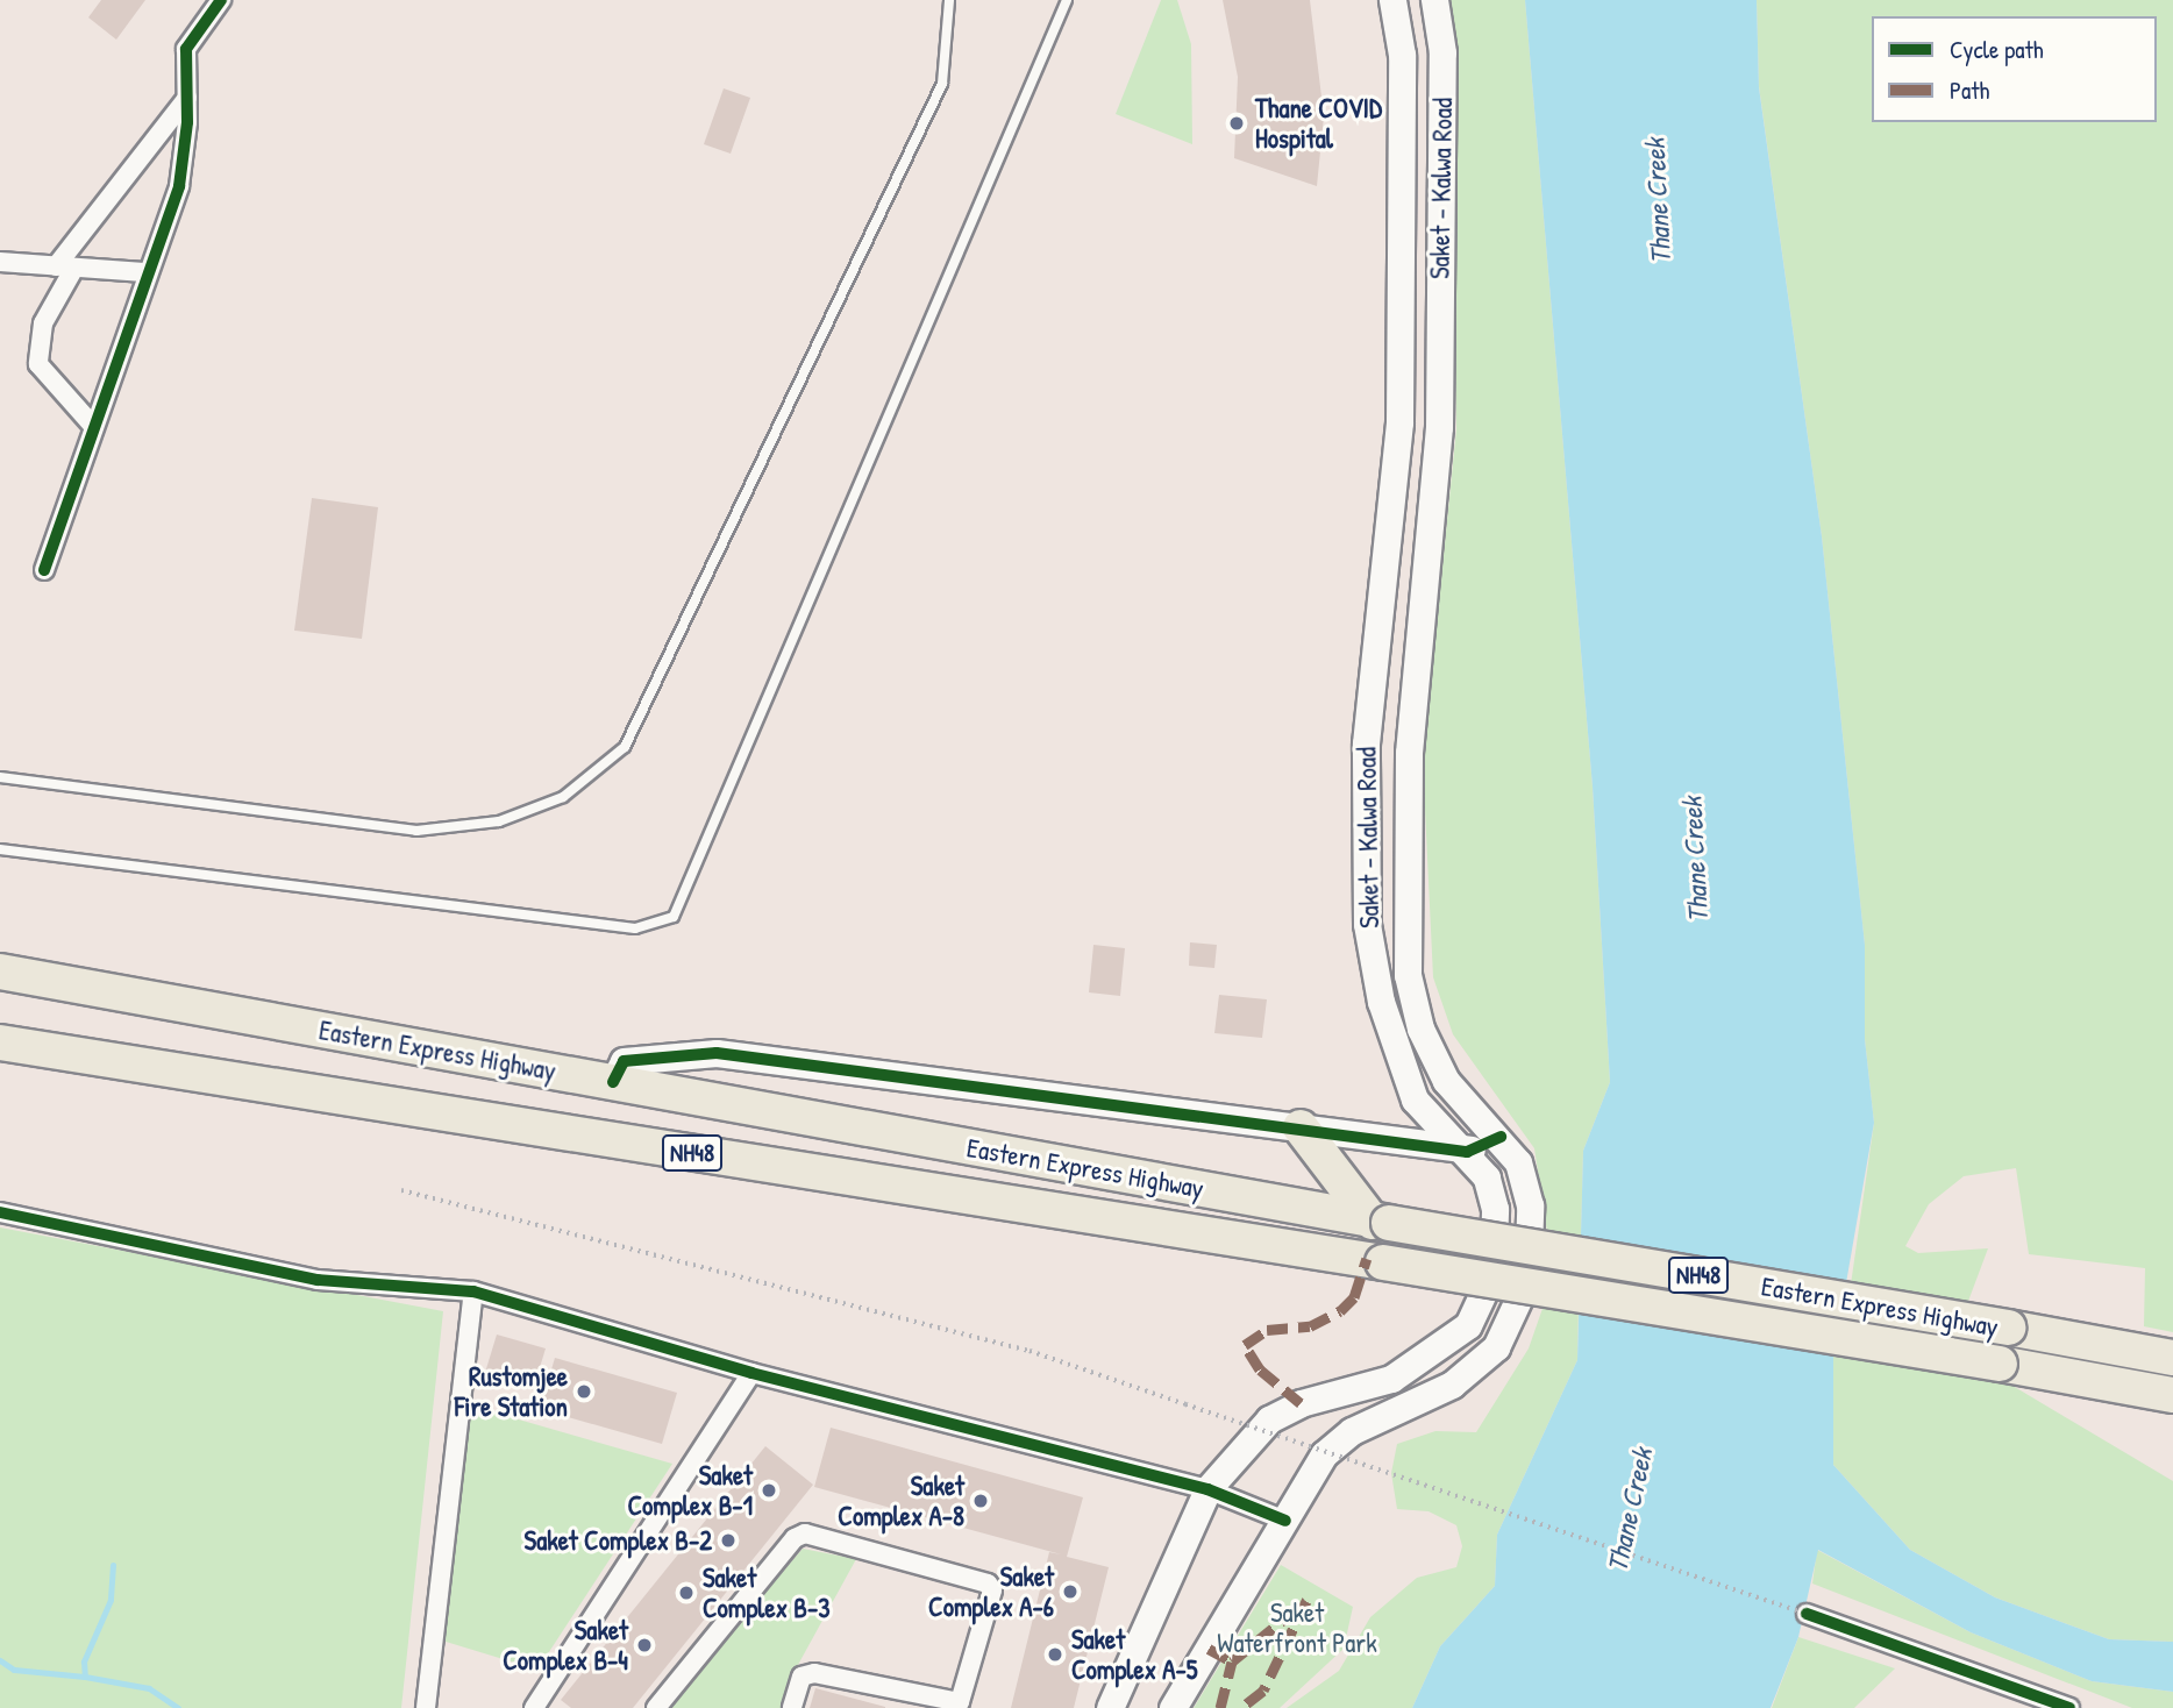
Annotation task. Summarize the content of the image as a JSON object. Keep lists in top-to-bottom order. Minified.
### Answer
{"streets":{"highway":["Eastern Express Highway","NH48"],"main road":["Saket - Kalwa Road"]},"water":["Thane Creek"],"parks":["Saket Waterfront Park"],"places":["Thane COVID Hospital","Rustomjee Fire Station","Saket Complex B-1","Saket Complex A-8","Saket Complex B-2","Saket Complex A-6","Saket Complex B-3","Saket Complex B-4","Saket Complex A-5"],"legend":["Cycle path","Path"]}
